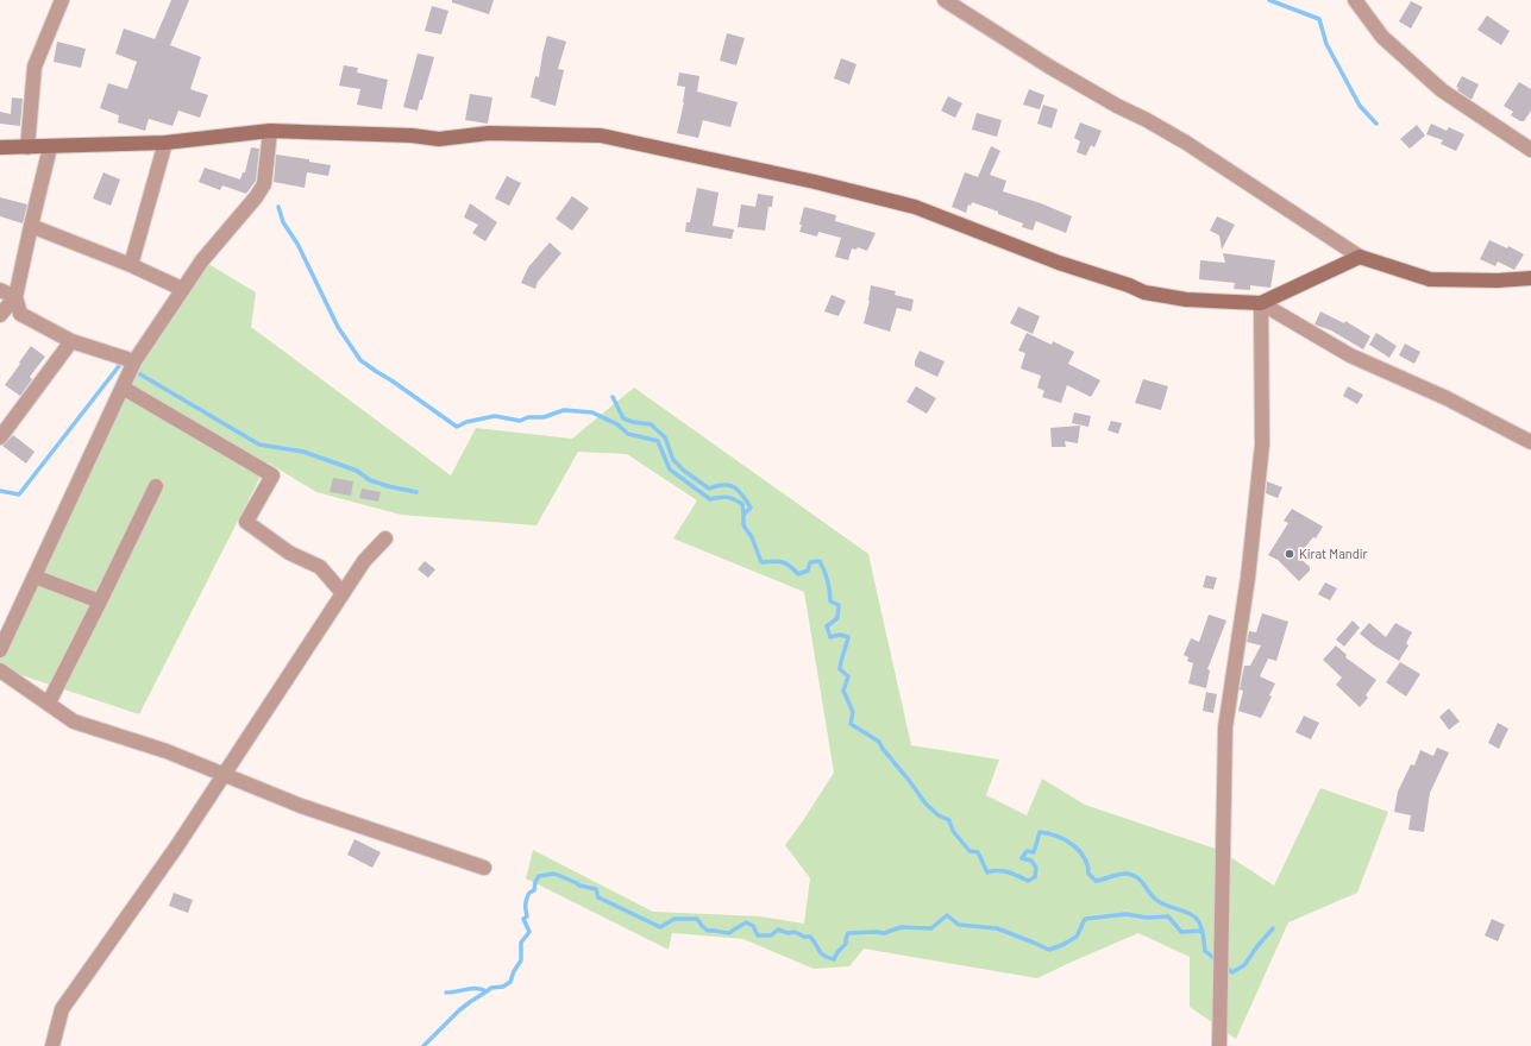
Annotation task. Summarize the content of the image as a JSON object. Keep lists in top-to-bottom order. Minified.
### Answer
{"places":["Kirat Mandir"]}
